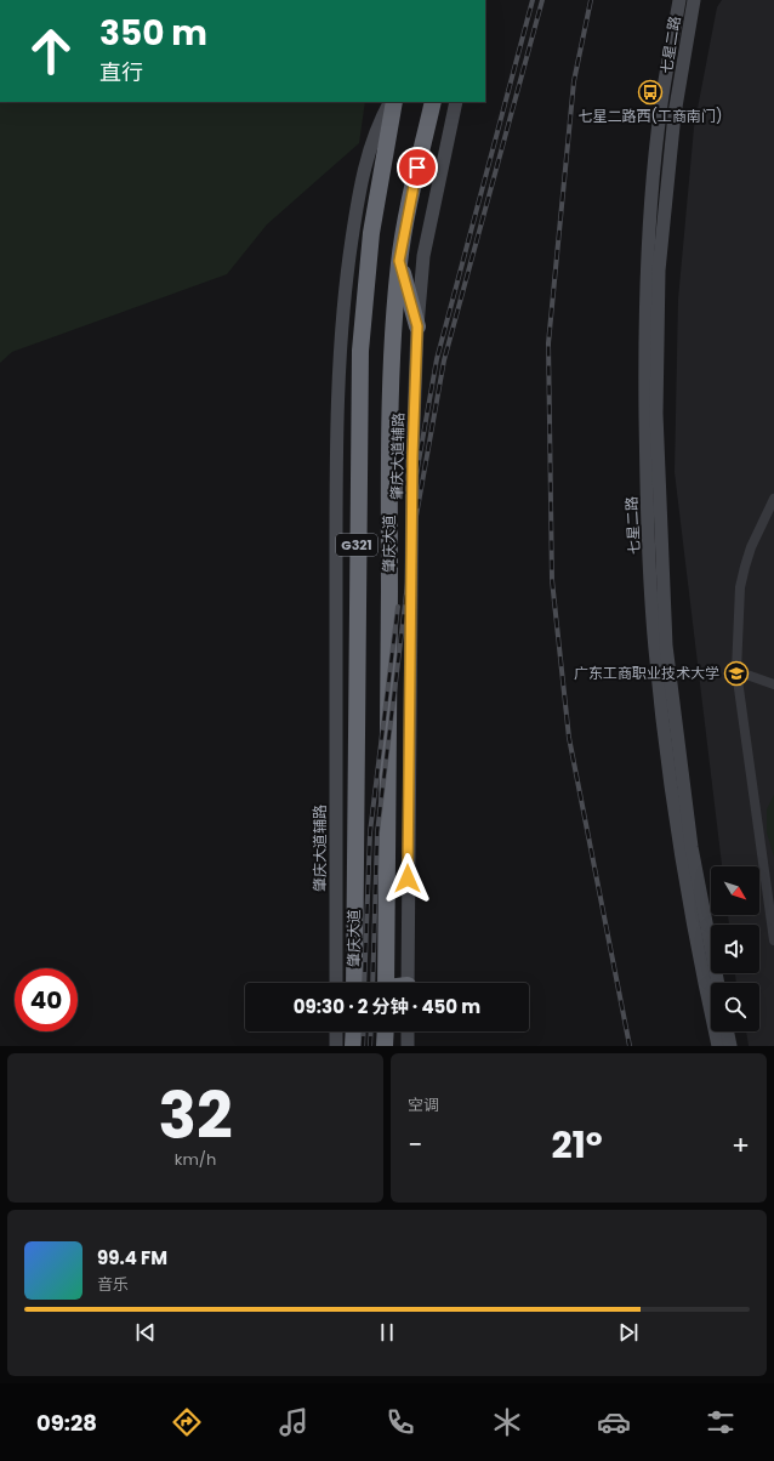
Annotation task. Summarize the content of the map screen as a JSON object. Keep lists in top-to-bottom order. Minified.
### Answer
{"streets":{"highway":["肇庆大道","G321"],"street":["七星二路","肇庆大道辅路"]},"places":{"bus stop":["七星二路西(工商南门)"],"school or university":["广东工商职业技术大学"]},"north":"bottom right","page":{"turn":["350 m","直行"],"limit":"40","trip":"09:30 · 2 分钟 · 450 m","tile":[["32","km/h"],"空调"],"heat":["−","21°","+"],"song":["99.4 FM","音乐"],"tabs":"09:28"}}
